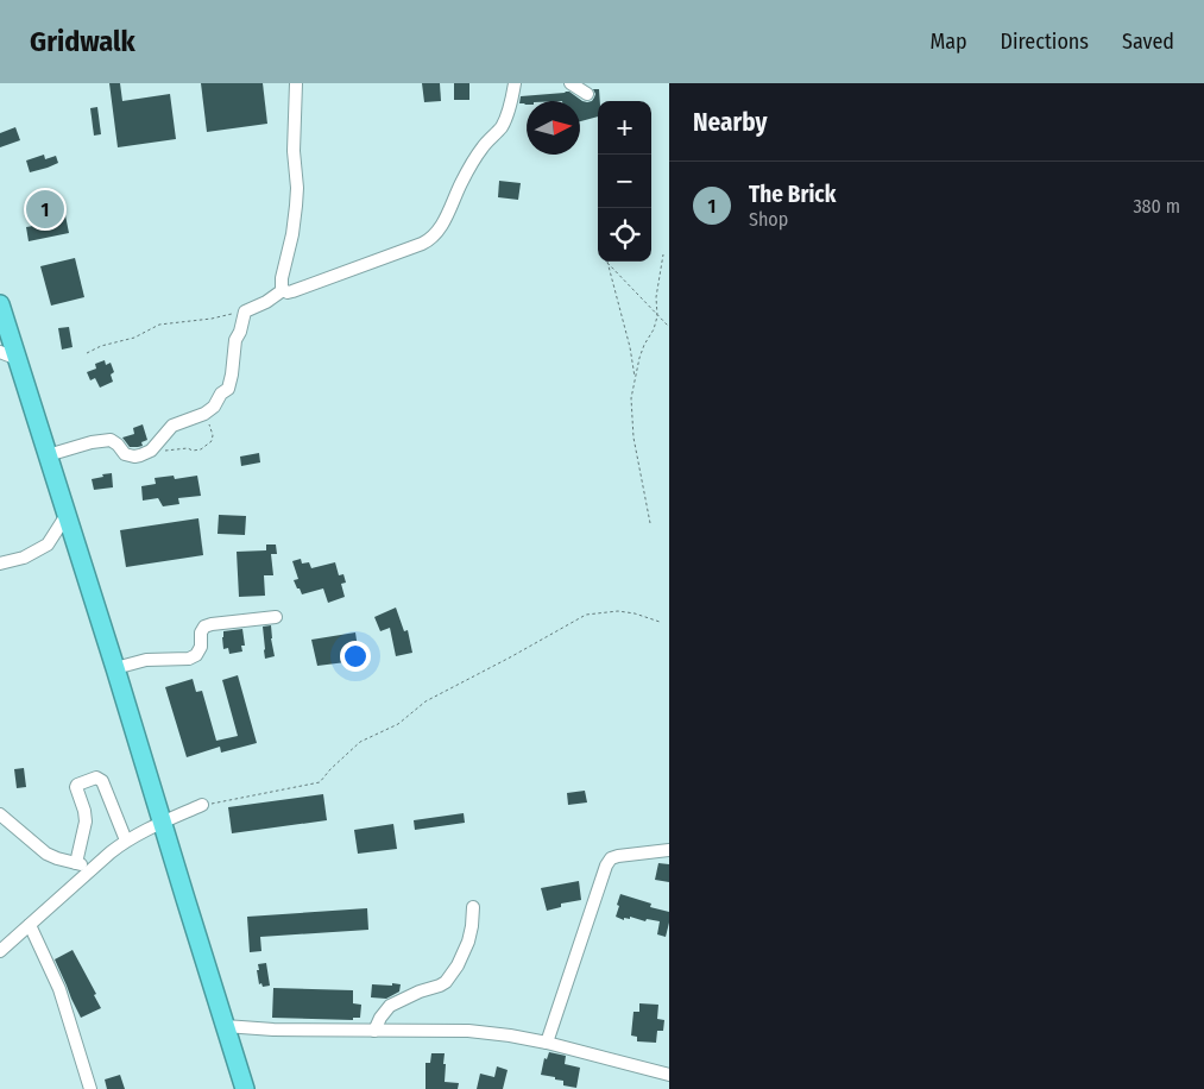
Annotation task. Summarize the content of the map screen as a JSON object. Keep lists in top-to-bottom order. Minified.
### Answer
{"north":"right","page":{"header":"Gridwalk","nav":["Map","Directions","Saved"],"heading":"Nearby","map_buttons":["+","−"],"list":[{"mark":"1","name":"The Brick","note":"Shop","value":"380 m"}],"pins":"1"}}
